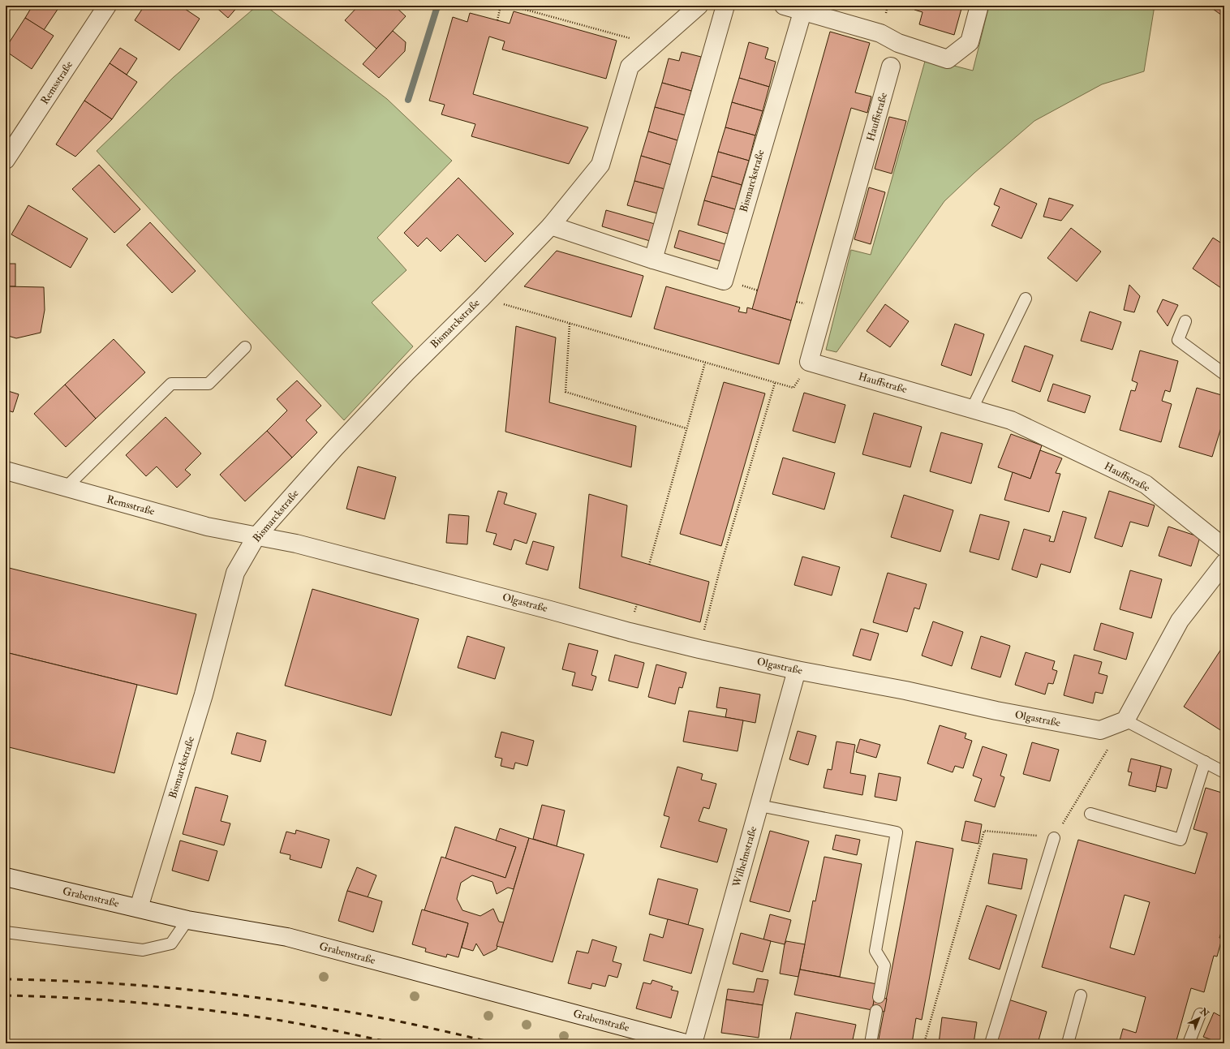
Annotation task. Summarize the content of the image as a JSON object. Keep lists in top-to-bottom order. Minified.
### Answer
{"streets":{"street":["Remsstraße","Hauffstraße","Bismarckstraße","Olgastraße","Wilhelmstraße","Grabenstraße"]},"crossings":[["Remsstraße","Bismarckstraße"],["Remsstraße","Olgastraße"],["Bismarckstraße","Olgastraße"],["Bismarckstraße","Grabenstraße"],["Olgastraße","Wilhelmstraße"]],"north":"top right"}
